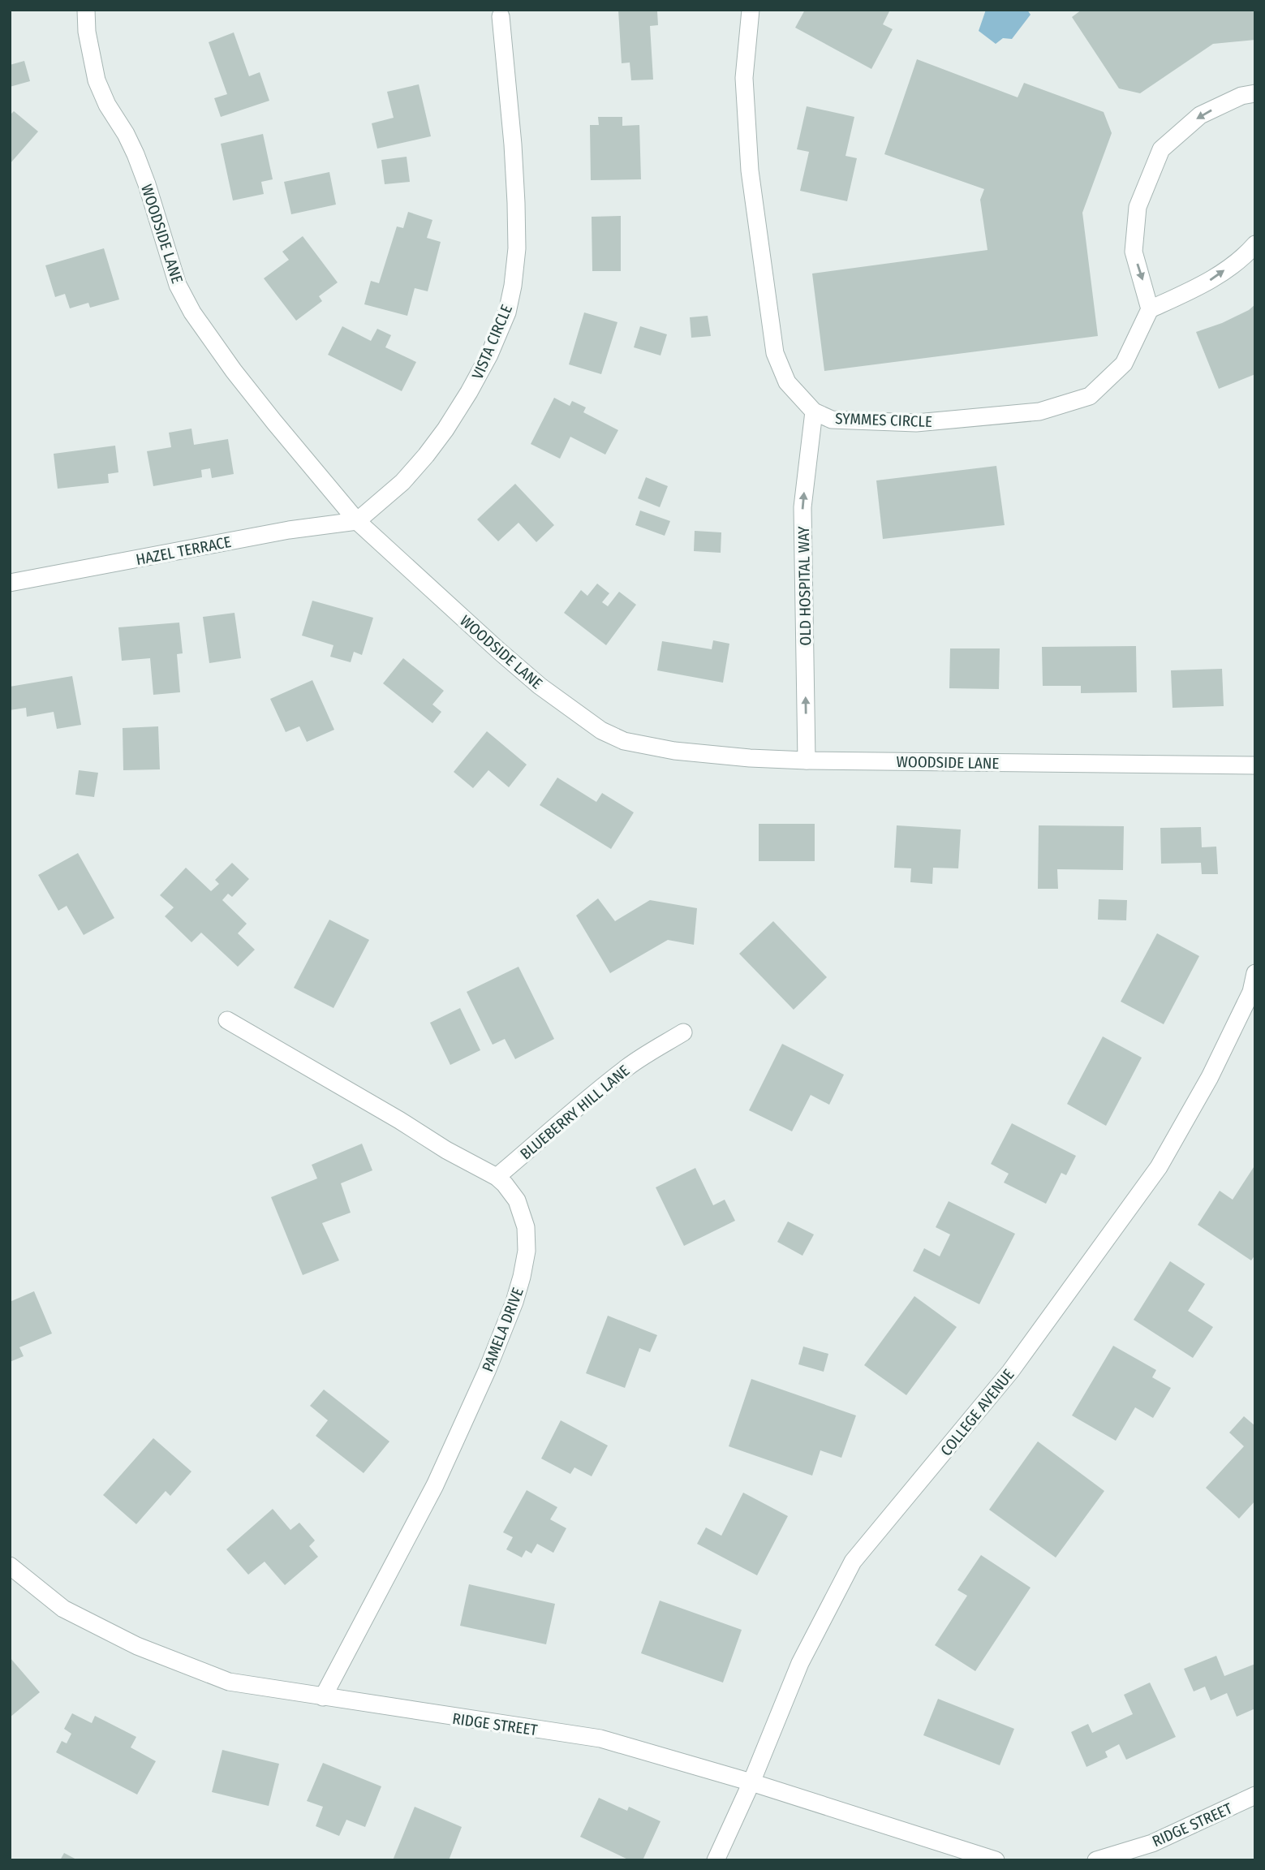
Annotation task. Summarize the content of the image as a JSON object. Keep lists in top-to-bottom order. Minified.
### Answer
{"streets":{"street":["WOODSIDE LANE","VISTA CIRCLE","SYMMES CIRCLE","HAZEL TERRACE","OLD HOSPITAL WAY","BLUEBERRY HILL LANE","PAMELA DRIVE","COLLEGE AVENUE","RIDGE STREET"]},"crossings":[["WOODSIDE LANE","VISTA CIRCLE"],["WOODSIDE LANE","HAZEL TERRACE"],["WOODSIDE LANE","OLD HOSPITAL WAY"],["VISTA CIRCLE","HAZEL TERRACE"],["SYMMES CIRCLE","OLD HOSPITAL WAY"],["BLUEBERRY HILL LANE","PAMELA DRIVE"],["PAMELA DRIVE","RIDGE STREET"],["COLLEGE AVENUE","RIDGE STREET"]],"one_way":["OLD HOSPITAL WAY"]}
